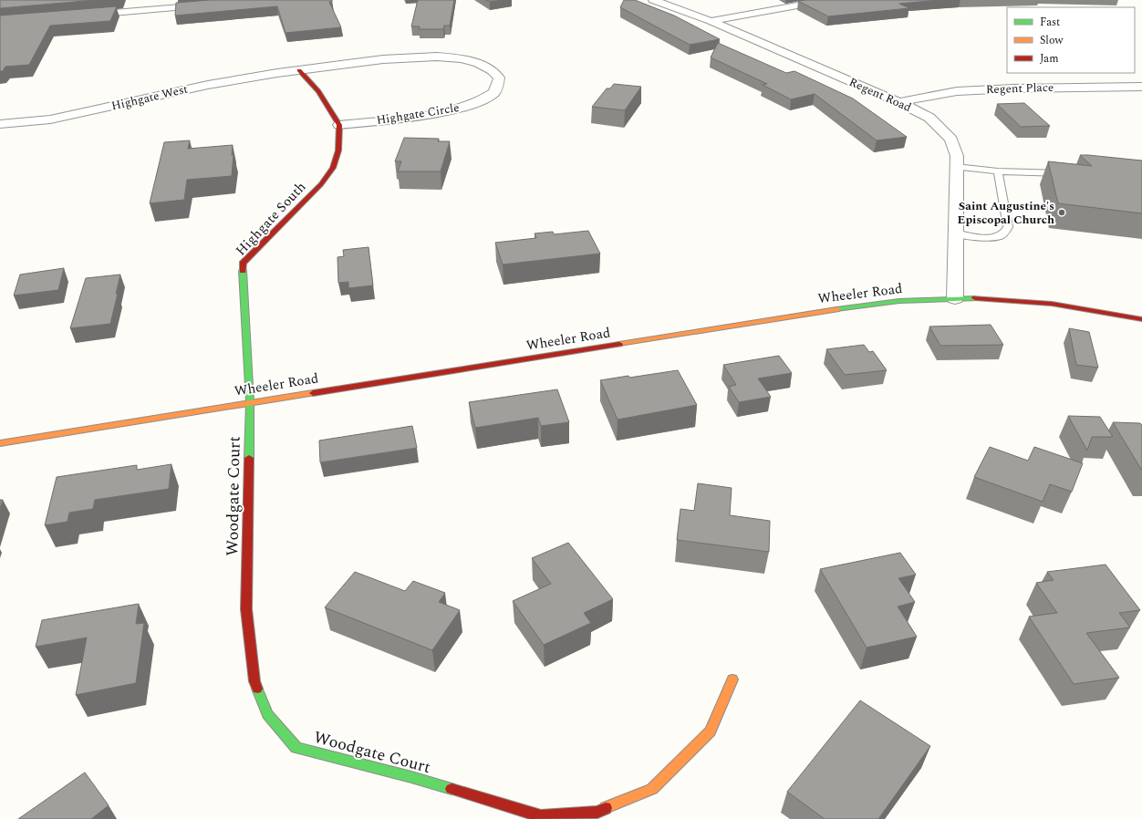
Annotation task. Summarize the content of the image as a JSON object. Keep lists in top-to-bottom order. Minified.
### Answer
{"streets":{"street":["Regent Place","Regent Road","Highgate West","Highgate Circle","Highgate South","Wheeler Road","Woodgate Court"]},"crossings":[["Regent Place","Regent Road"],["Regent Road","Wheeler Road"],["Highgate West","Highgate Circle"],["Highgate Circle","Highgate South"],["Highgate South","Wheeler Road"],["Highgate South","Woodgate Court"],["Wheeler Road","Woodgate Court"]],"places":["Saint Augustine's Episcopal Church"],"legend":["Fast","Slow","Jam"]}
